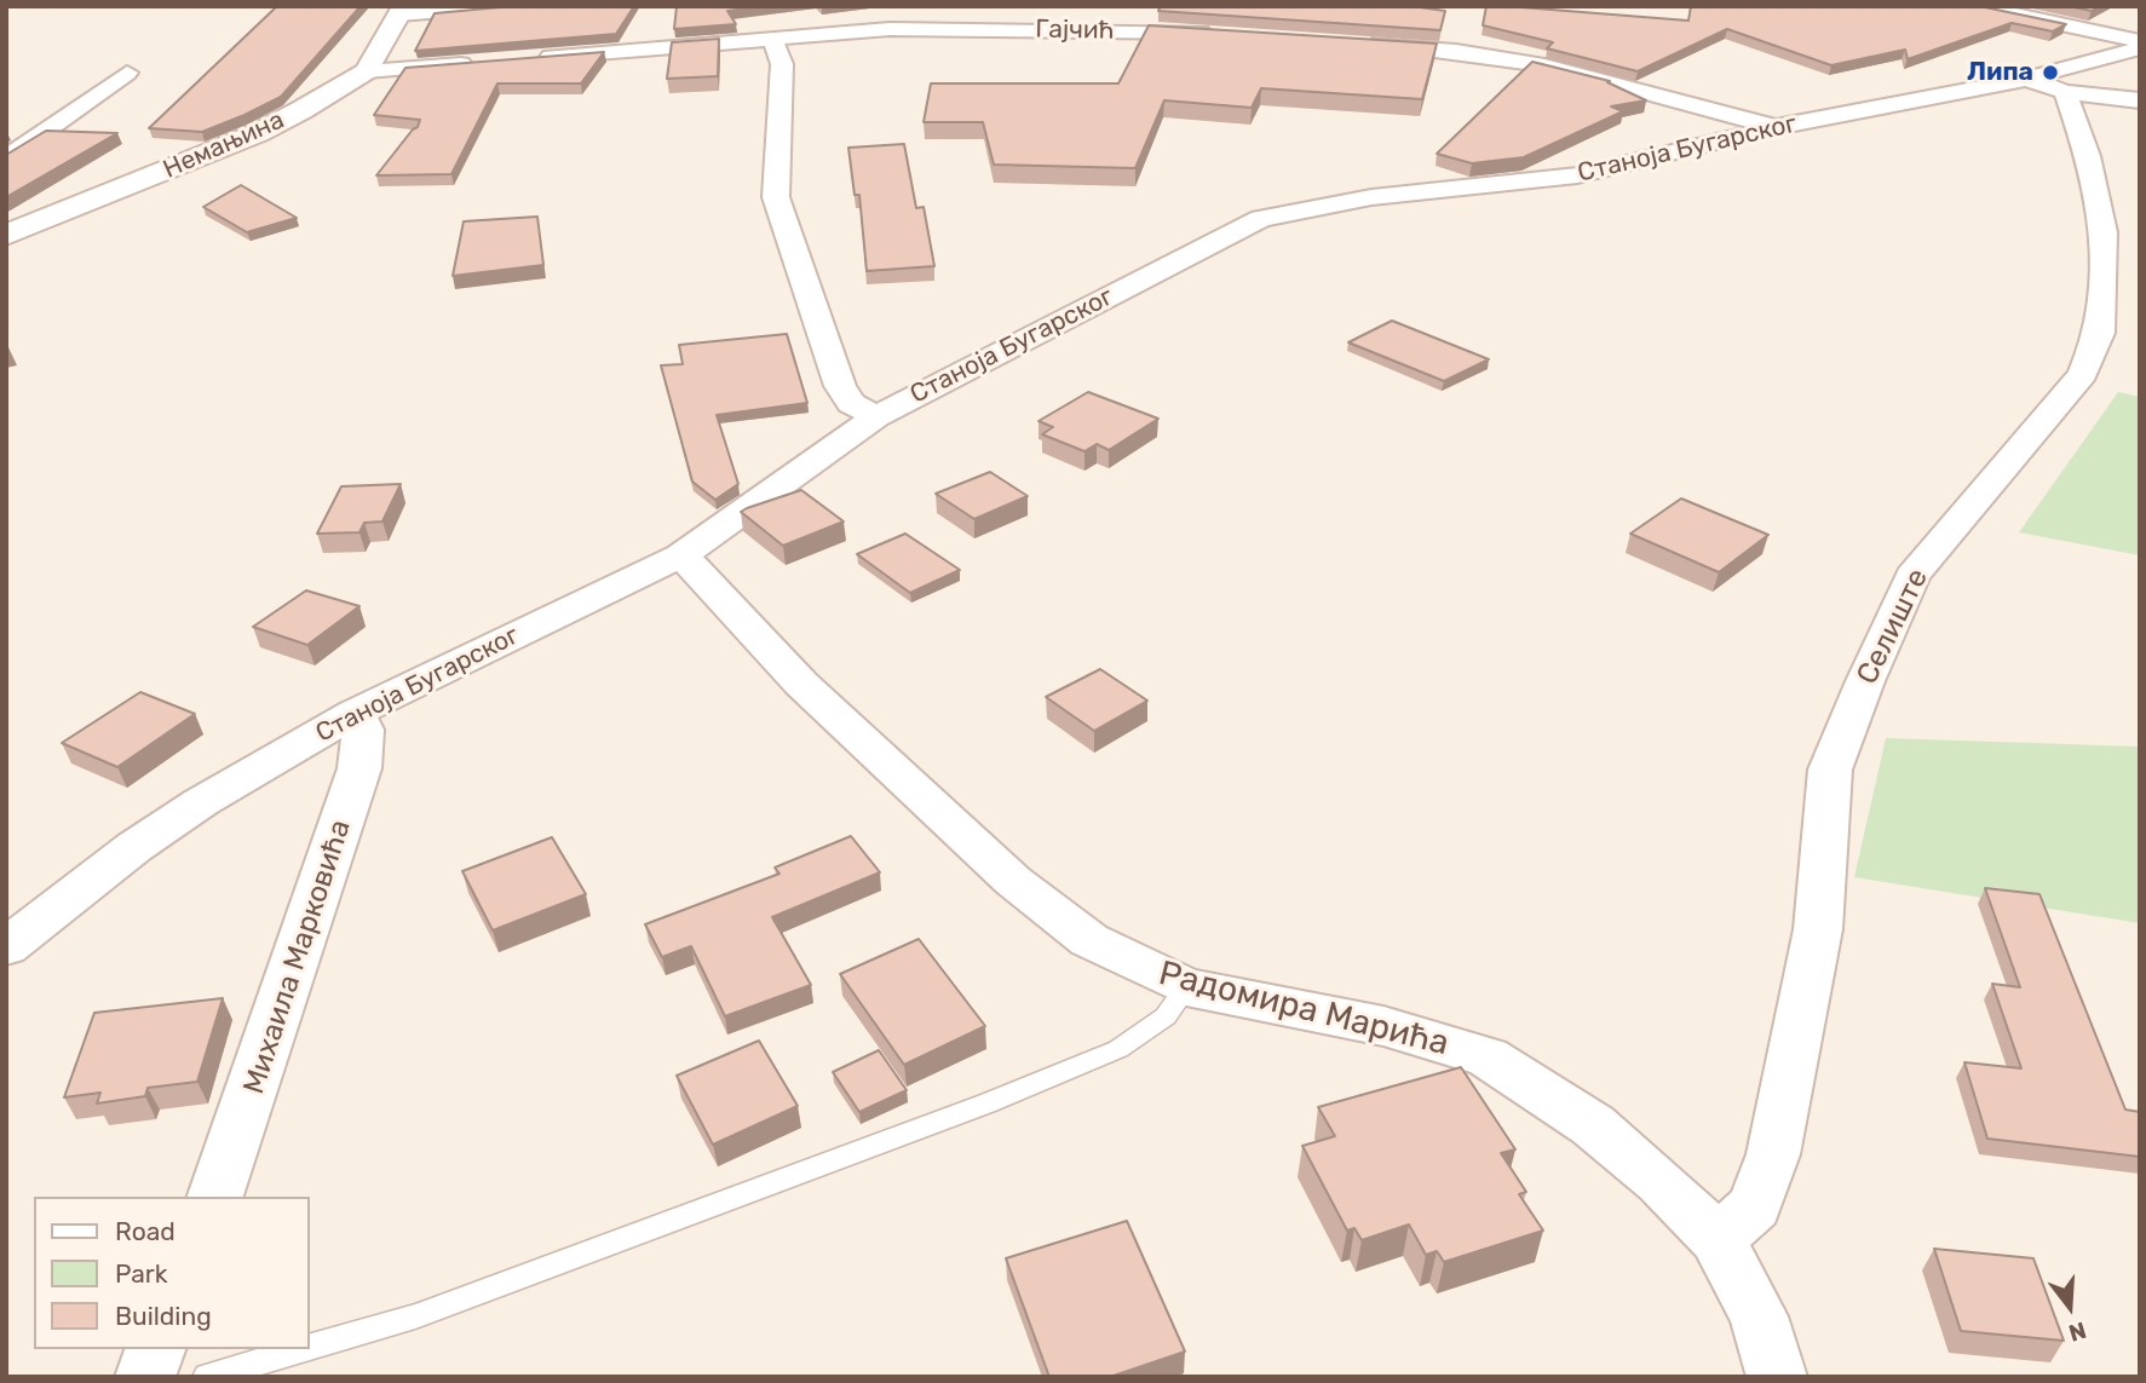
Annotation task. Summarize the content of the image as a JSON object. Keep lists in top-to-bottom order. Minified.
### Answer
{"streets":{"street":["Гајчић","Немањина","Станоја Бугарског","Селиште","Михаила Марковића","Радомира Марића"]},"crossings":[["Станоја Бугарског","Михаила Марковића"],["Станоја Бугарског","Радомира Марића"],["Селиште","Радомира Марића"]],"places":["Липа"],"legend":["Road","Park","Building"],"north":"bottom"}
